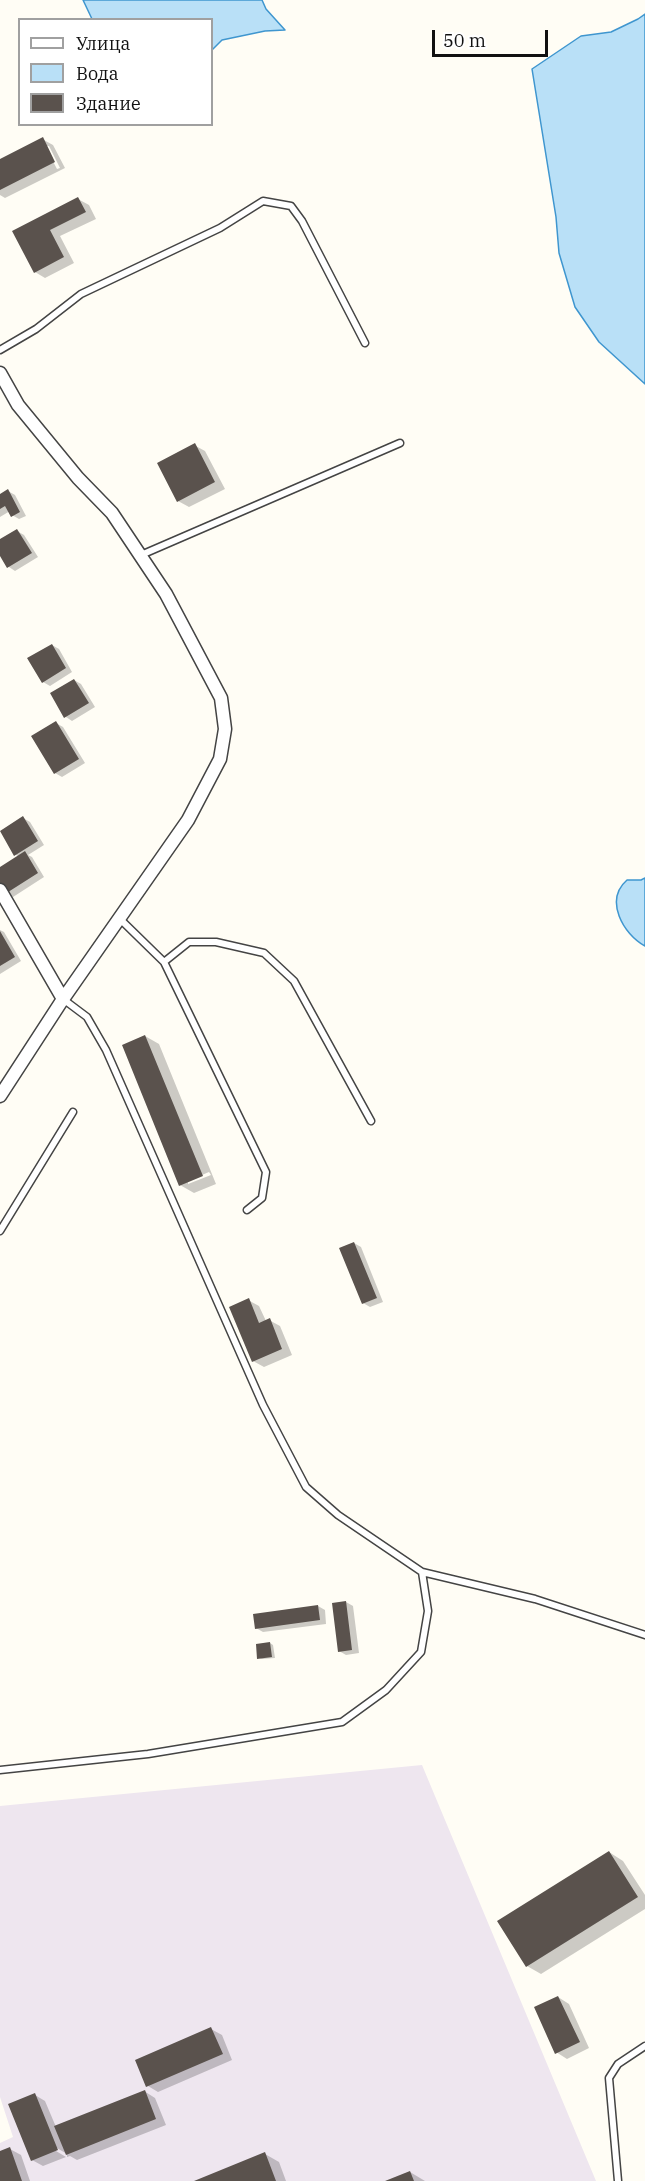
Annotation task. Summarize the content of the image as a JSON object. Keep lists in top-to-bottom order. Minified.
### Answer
{"legend":["Улица","Вода","Здание"],"scale_bar":"50 m"}
